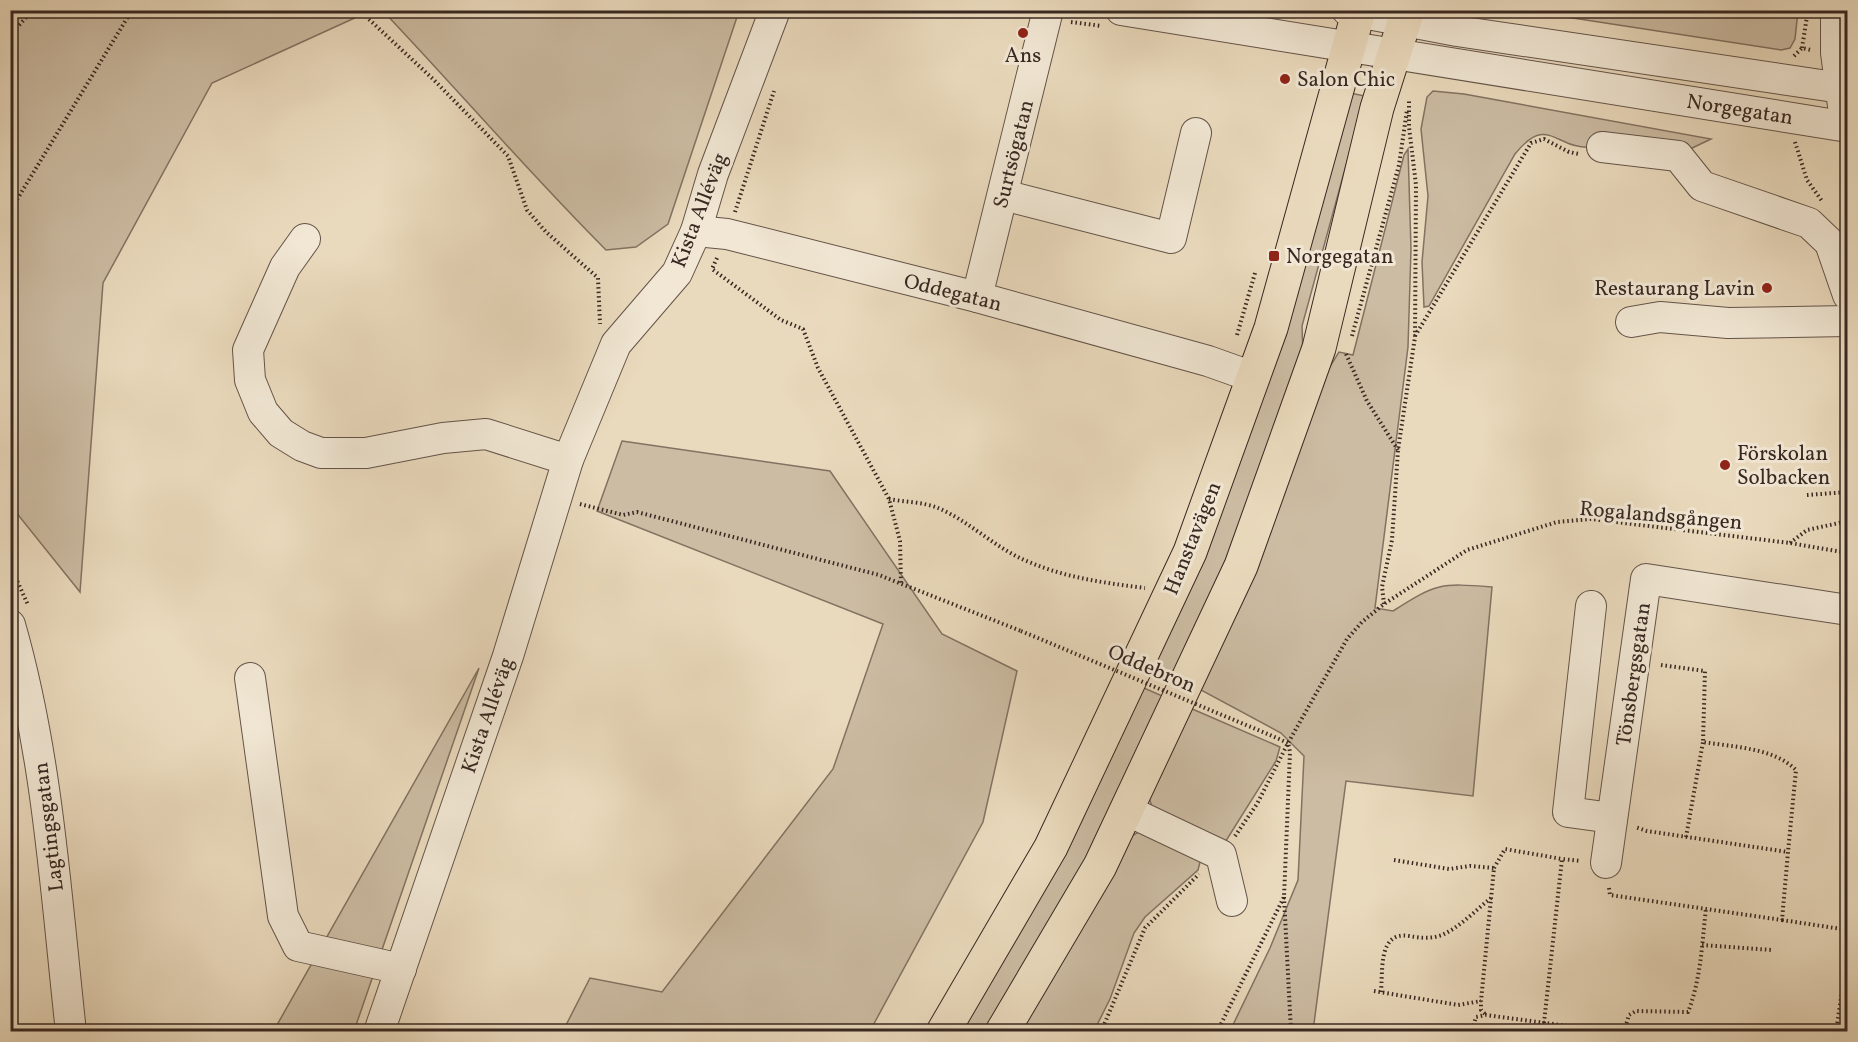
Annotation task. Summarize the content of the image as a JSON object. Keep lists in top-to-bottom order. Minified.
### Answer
{"streets":{"main road":["Hanstavägen"],"street":["Norgegatan","Surtsögatan","Kista Alléväg","Oddegatan","Tönsbergsgatan","Lagtingsgatan"],"path":["Rogalandsgången","Oddebron"]},"crossings":[["Norgegatan","Hanstavägen"],["Surtsögatan","Oddegatan"],["Kista Alléväg","Oddegatan"],["Kista Alléväg","Oddebron"],["Oddegatan","Hanstavägen"],["Rogalandsgången","Oddebron"]],"places":{"other":["Ans","Salon Chic","Restaurang Lavin","Förskolan Solbacken"],"transit":["Norgegatan"]}}
